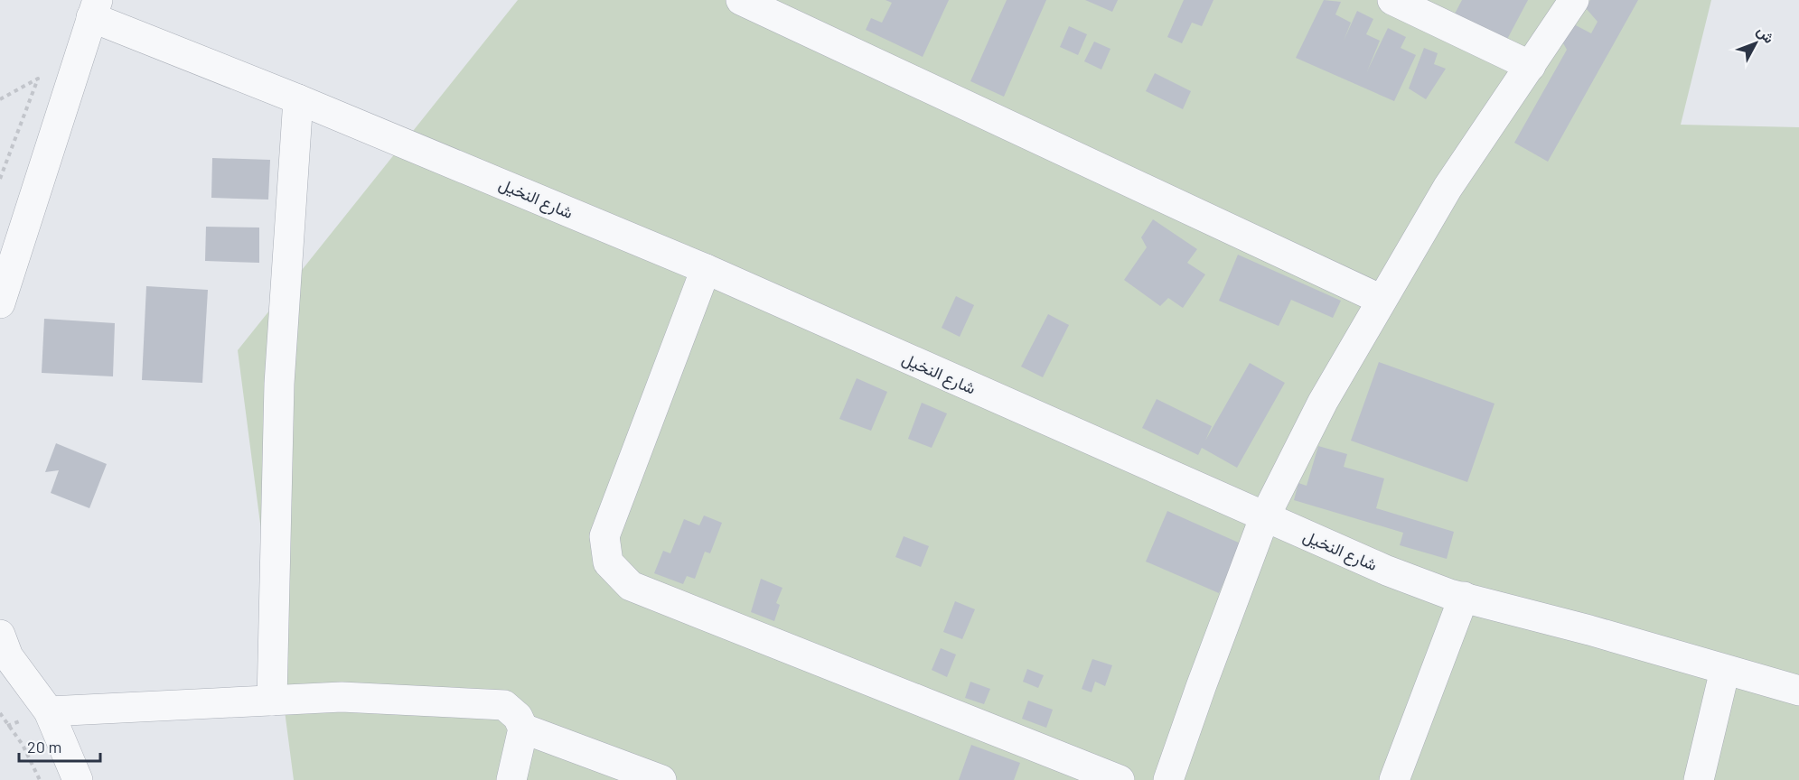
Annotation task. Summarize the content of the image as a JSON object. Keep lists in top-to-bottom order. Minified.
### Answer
{"streets":{"street":["شارع النخيل"]},"scale_bar":"20 m","north":"top right"}
